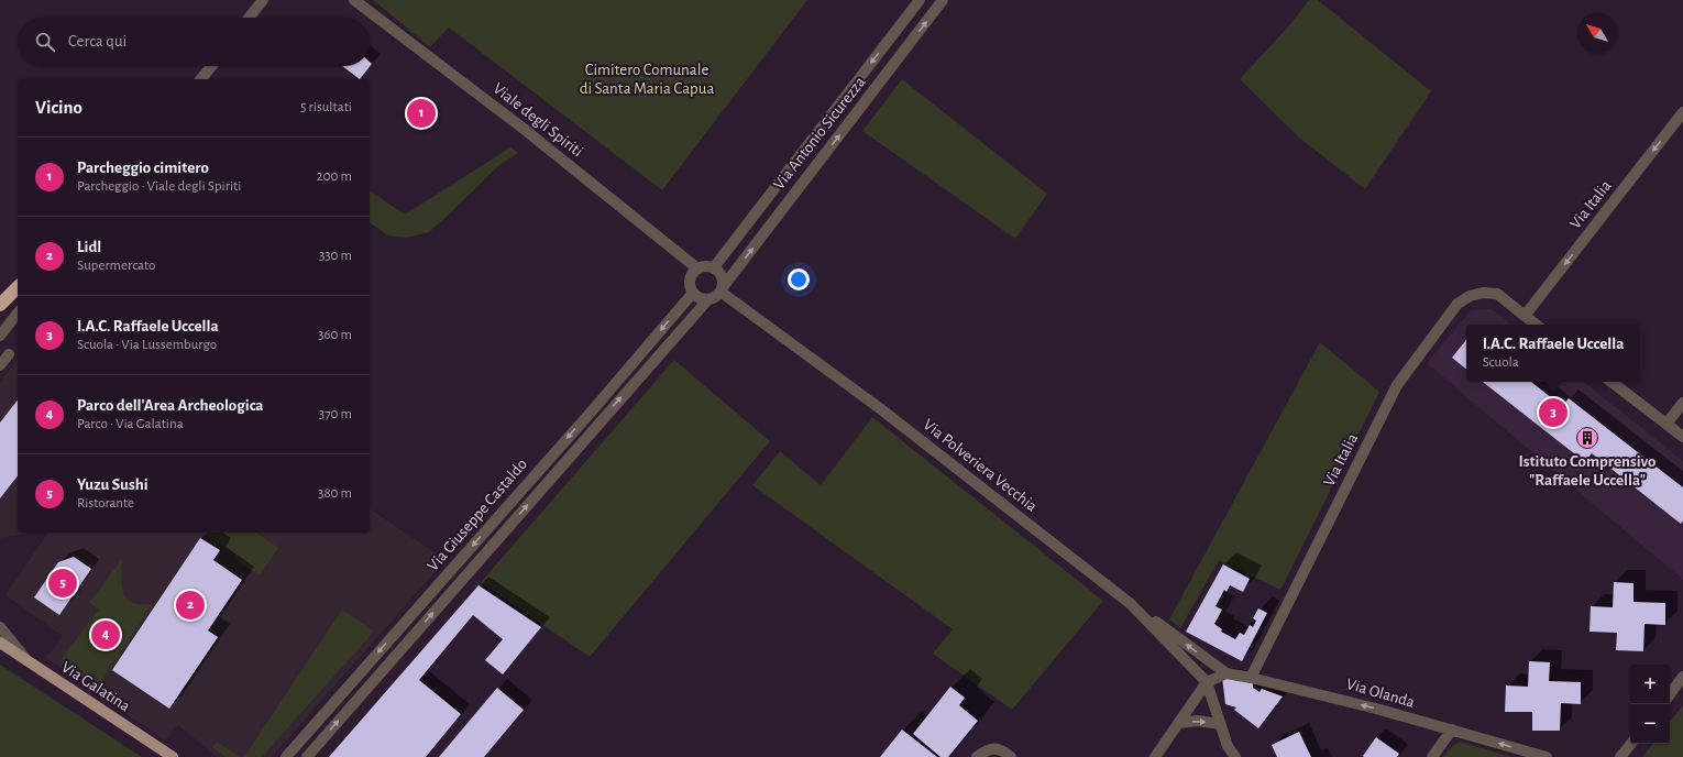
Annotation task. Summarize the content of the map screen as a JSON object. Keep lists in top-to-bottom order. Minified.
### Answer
{"streets":{"main road":["Via Galatina"],"street":["Viale degli Spiriti","Via Antonio Sicurezza","Via Italia","Via Polveriera Vecchia","Via Giuseppe Castaldo","Via Olanda"]},"crossings":[["Viale degli Spiriti","Via Antonio Sicurezza"],["Viale degli Spiriti","Via Polveriera Vecchia"],["Viale degli Spiriti","Via Giuseppe Castaldo"],["Via Antonio Sicurezza","Via Polveriera Vecchia"],["Via Antonio Sicurezza","Via Giuseppe Castaldo"],["Via Italia","Via Olanda"],["Via Polveriera Vecchia","Via Giuseppe Castaldo"]],"one_way":["Via Olanda"],"parks":["Cimitero Comunale di Santa Maria Capua"],"places":{"building":["Istituto Comprensivo \"Raffaele Uccella\""]},"north":"top left","page":{"search":"Cerca qui","heading":["Vicino","5 risultati"],"pins":["1","3","5","2","4"],"list":[{"mark":"1","name":"Parcheggio cimitero","note":"Parcheggio · Viale degli Spiriti","value":"200 m"},{"mark":"2","name":"Lidl","note":"Supermercato","value":"330 m"},{"mark":"3","name":"I.A.C. Raffaele Uccella","note":"Scuola · Via Lussemburgo","value":"360 m"},{"mark":"4","name":"Parco dell'Area Archeologica","note":"Parco · Via Galatina","value":"370 m"},{"mark":"5","name":"Yuzu Sushi","note":"Ristorante","value":"380 m"}],"popup":["I.A.C. Raffaele Uccella","Scuola"],"map_buttons":["+","−"]}}
